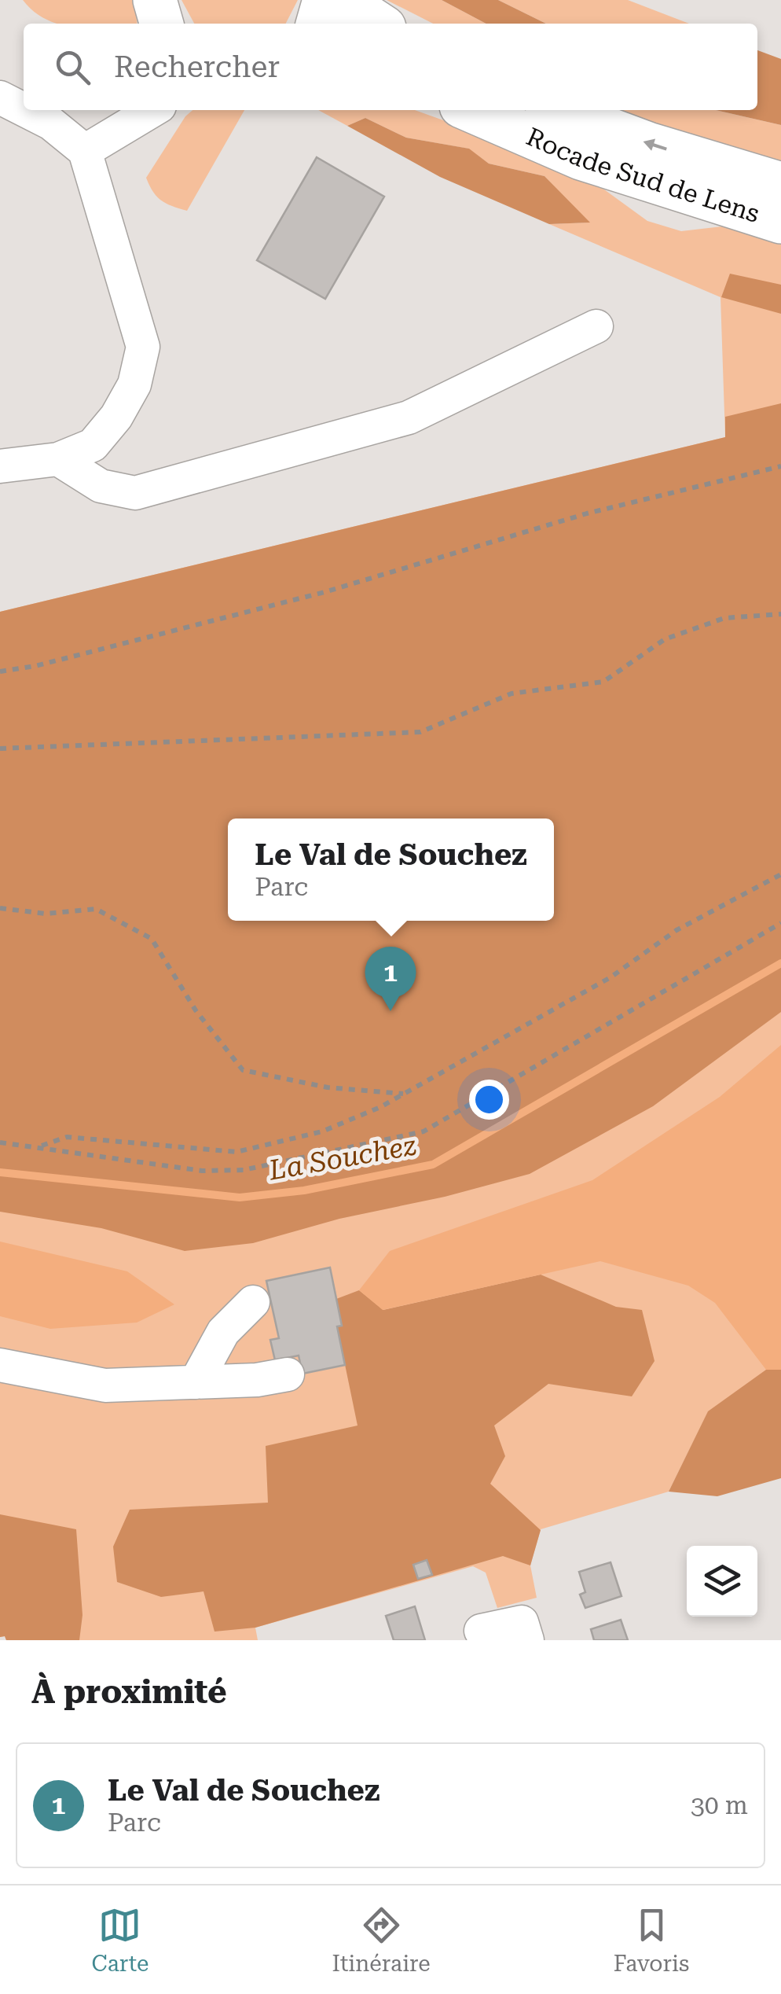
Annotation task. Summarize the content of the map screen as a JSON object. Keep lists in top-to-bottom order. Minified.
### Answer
{"streets":{"highway":["Rocade Sud de Lens"]},"water":["La Souchez"],"page":{"search":"Rechercher","popup":["Le Val de Souchez","Parc"],"pins":"1","heading":"À proximité","list":[{"mark":"1","name":"Le Val de Souchez","note":"Parc","value":"30 m"}],"nav":["Carte","Itinéraire","Favoris"]}}
